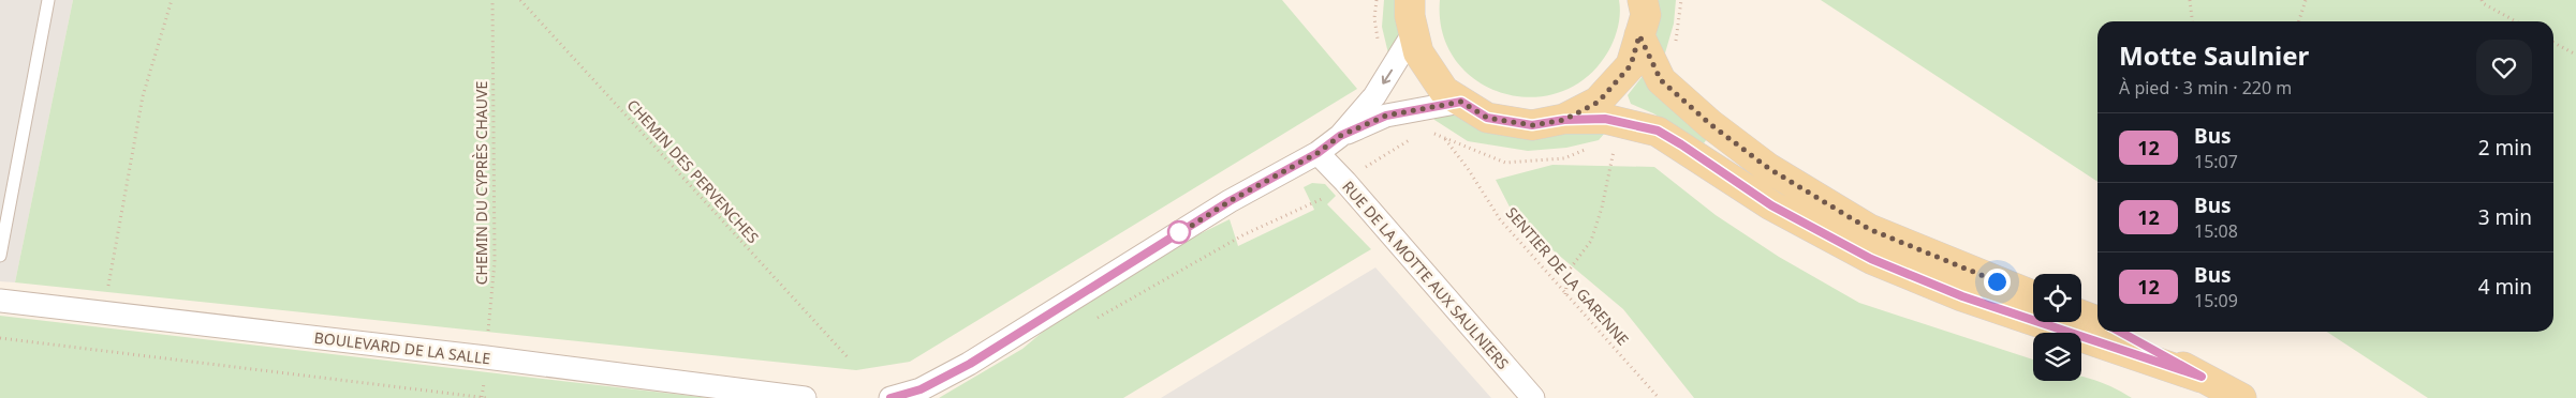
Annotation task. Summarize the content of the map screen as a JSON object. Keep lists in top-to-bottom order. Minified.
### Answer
{"streets":{"street":["RUE DE LA MOTTE AUX SAULNIERS","BOULEVARD DE LA SALLE"],"path":["CHEMIN DES PERVENCHES","CHEMIN DU CYPRÈS CHAUVE","SENTIER DE LA GARENNE"]},"crossings":[["CHEMIN DU CYPRÈS CHAUVE","BOULEVARD DE LA SALLE"]],"lines":["bus line 12"],"page":{"heading":["Motte Saulnier","À pied · 3 min · 220 m"],"list":[{"mark":"12","name":"Bus","note":"15:07","value":"2 min"},{"mark":"12","name":"Bus","note":"15:08","value":"3 min"},{"mark":"12","name":"Bus","note":"15:09","value":"4 min"}]}}
